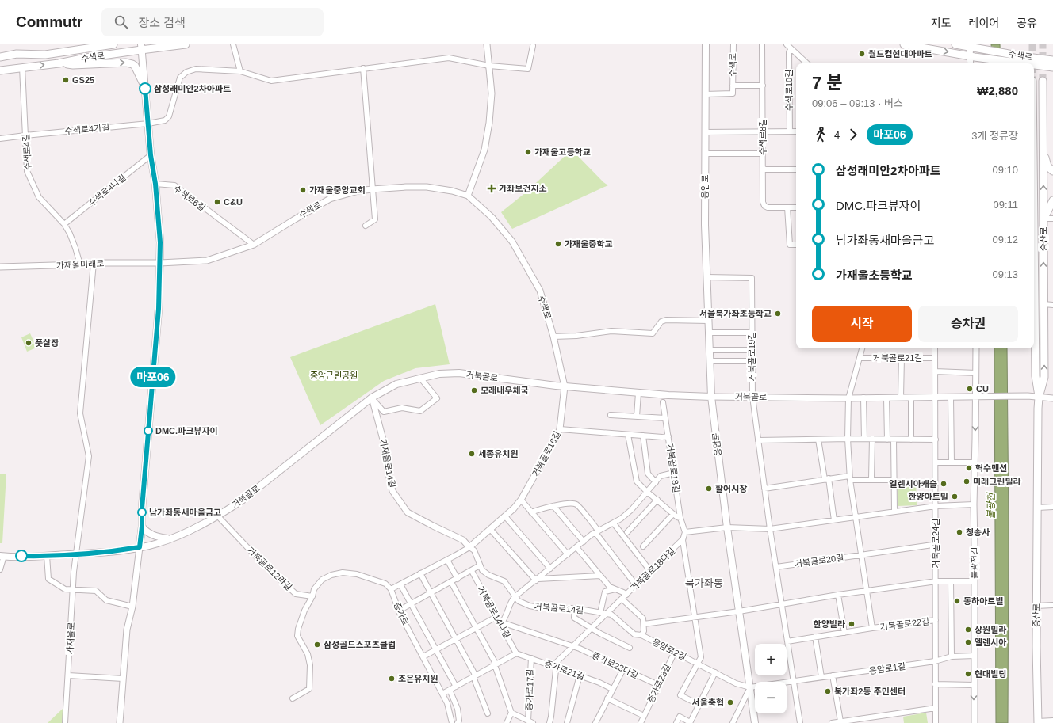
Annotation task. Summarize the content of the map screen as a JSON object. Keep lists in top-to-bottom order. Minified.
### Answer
{"streets":{"main road":["수색로","응암로","증산로","거북골로"],"street":["수색로10길","수색로4가길","수색로8길","수색로4길","수색로4나길","수색로6길","가재울미래로","거북골로19길","거북골로21길","거북골로16길","가재울로14길","거북골로18길","거북골로24길","거북골로20길","불광천길","거북골로12라길","거북골로18다길","거북골로14길","거북골로14나길","증가로","거북골로22길","가재울로","응암로2길","증가로23다길","응암로1길","증가로21길","증가로23길","증가로17길"]},"crossings":[["수색로","수색로8길"],["수색로","수색로4길"],["수색로","응암로"],["수색로","수색로6길"],["수색로","가재울미래로"],["수색로","거북골로"],["수색로","거북골로16길"],["수색로4가길","수색로4길"],["수색로4길","수색로4나길"],["수색로4길","가재울미래로"],["응암로","거북골로19길"],["응암로","거북골로"],["응암로","응암로2길"],["응암로","응암로1길"],["증산로","거북골로"],["가재울미래로","가재울로"],["거북골로19길","거북골로"],["거북골로21길","거북골로"],["거북골로21길","거북골로24길"],["거북골로21길","거북골로22길"],["거북골로","거북골로16길"],["거북골로","가재울로14길"],["거북골로","거북골로24길"],["거북골로","불광천길"],["거북골로","거북골로12라길"],["거북골로","거북골로22길"],["거북골로","가재울로"],["거북골로16길","가재울로14길"],["거북골로16길","거북골로14길"],["가재울로14길","거북골로14길"],["거북골로24길","불광천길"],["거북골로24길","거북골로22길"],["거북골로24길","응암로1길"],["거북골로20길","거북골로22길"],["불광천길","응암로1길"],["거북골로18다길","거북골로14길"],["거북골로14길","응암로2길"],["거북골로14나길","증가로23다길"],["거북골로14나길","증가로21길"],["응암로2길","응암로1길"],["응암로2길","증가로23길"],["증가로23다길","증가로23길"],["증가로21길","증가로17길"]],"districts":["북가좌동"],"water":["불광천"],"parks":["중앙근린공원"],"places":{"other":["월드컵현대아파트","GS25","삼성래미안2차아파트","가재울고등학교","가재울중앙교회","C&U","가재울중학교","서울북가좌초등학교","풋살장","CU","모래내우체국","DMC.파크뷰자이","세종유치원","혁수맨션","미래그린빌라","엘렌시아캐슬","활어시장","한양아트빌","남가좌동새마을금고","청송사","동하아트빌","한양빌라","상원빌라","엘렌시아","삼성골드스포츠클럽","현대빌딩","조은유치원","북가좌2동 주민센터","서울축협"],"health":["가좌보건지소"]},"lines":["bus line 마포06"],"page":{"header":"Commutr","search":"장소 검색","nav":["지도","레이어","공유"],"on_map":"마포06","heading":["7 분","09:06 – 09:13 · 버스","₩2,880"],"legs":["4","마포06","3개 정류장"],"list":[{"name":"삼성래미안2차아파트","value":"09:10"},{"name":"DMC.파크뷰자이","value":"09:11"},{"name":"남가좌동새마을금고","value":"09:12"},{"name":"가재울초등학교","value":"09:13"}],"buttons":["시작","승차권"],"map_buttons":["+","−"]}}
